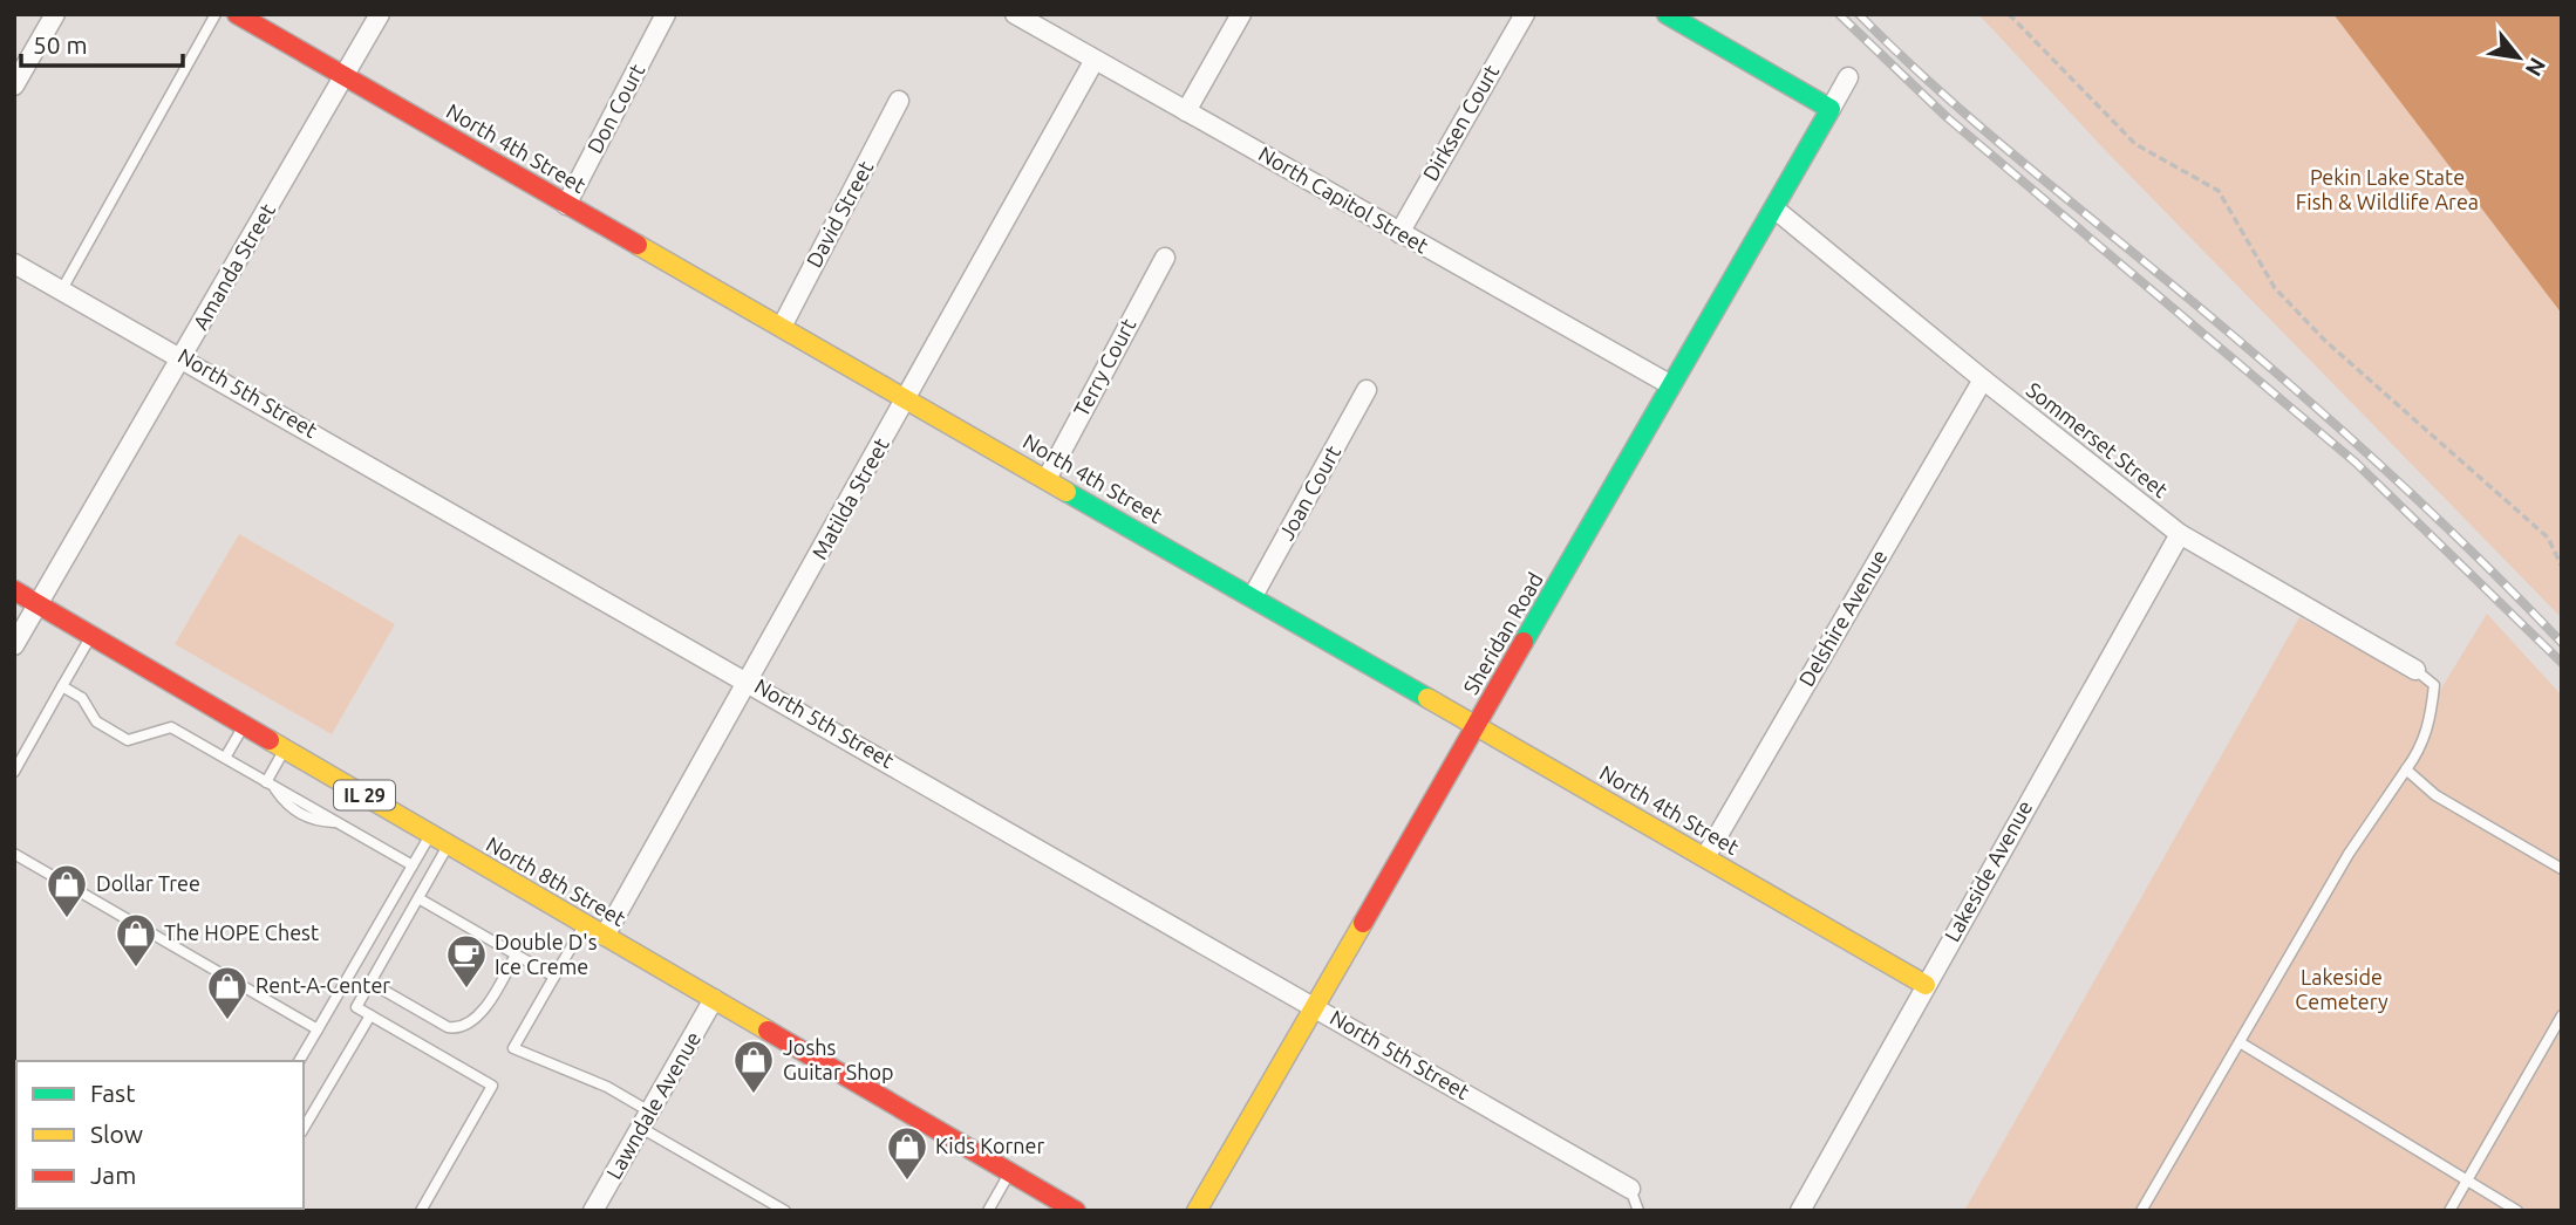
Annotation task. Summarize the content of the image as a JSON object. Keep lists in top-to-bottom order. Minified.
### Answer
{"streets":{"main road":["North 4th Street","Sheridan Road","IL 29","North 8th Street"],"street":["Don Court","Dirksen Court","North Capitol Street","David Street","Amanda Street","Terry Court","North 5th Street","Sommerset Street","Joan Court","Matilda Street","Delshire Avenue","Lakeside Avenue","Lawndale Avenue"]},"crossings":[["Don Court","North 4th Street"],["Dirksen Court","North Capitol Street"],["North 4th Street","David Street"],["North 4th Street","Amanda Street"],["North 4th Street","Terry Court"],["North 4th Street","Joan Court"],["North 4th Street","Matilda Street"],["North 4th Street","Delshire Avenue"],["North 4th Street","Sheridan Road"],["North 4th Street","Lakeside Avenue"],["North Capitol Street","Matilda Street"],["North Capitol Street","Sheridan Road"],["Amanda Street","North 5th Street"],["Amanda Street","North 8th Street"],["North 5th Street","Matilda Street"],["North 5th Street","Sheridan Road"],["Sommerset Street","Delshire Avenue"],["Sommerset Street","Sheridan Road"],["Sommerset Street","Lakeside Avenue"],["Matilda Street","North 8th Street"],["North 8th Street","Lawndale Avenue"]],"parks":["Pekin Lake State Fish & Wildlife Area","Lakeside Cemetery"],"places":{"shop":["Dollar Tree","The HOPE Chest","Rent-A-Center","Joshs Guitar Shop","Kids Korner"],"cafe":["Double D's Ice Creme"]},"legend":["Fast","Slow","Jam"],"scale_bar":"50 m","north":"bottom right"}
